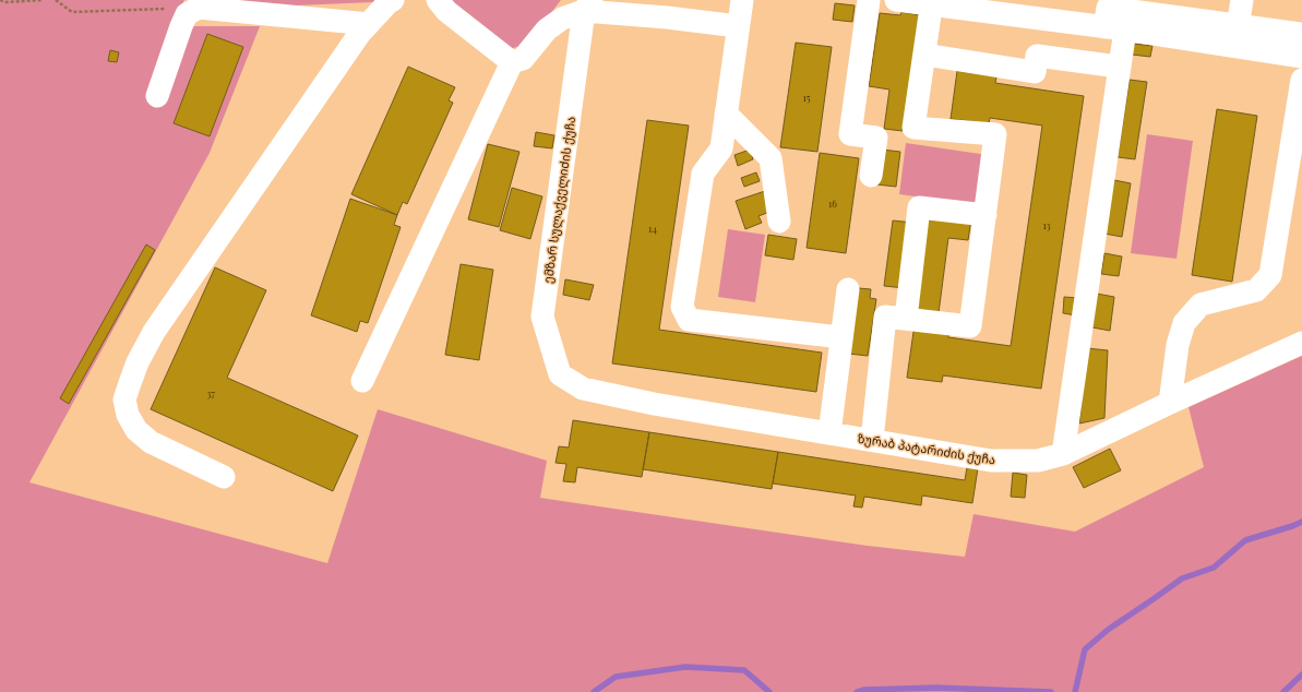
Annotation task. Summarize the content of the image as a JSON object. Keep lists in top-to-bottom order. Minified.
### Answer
{"streets":{"street":["ემზარ სულაქველიძის ქუჩა","ზურაბ პატარიძის ქუჩა"]},"crossings":[["ემზარ სულაქველიძის ქუჩა","ზურაბ პატარიძის ქუჩა"]],"house_numbers":["15","16","13","14","37"]}
